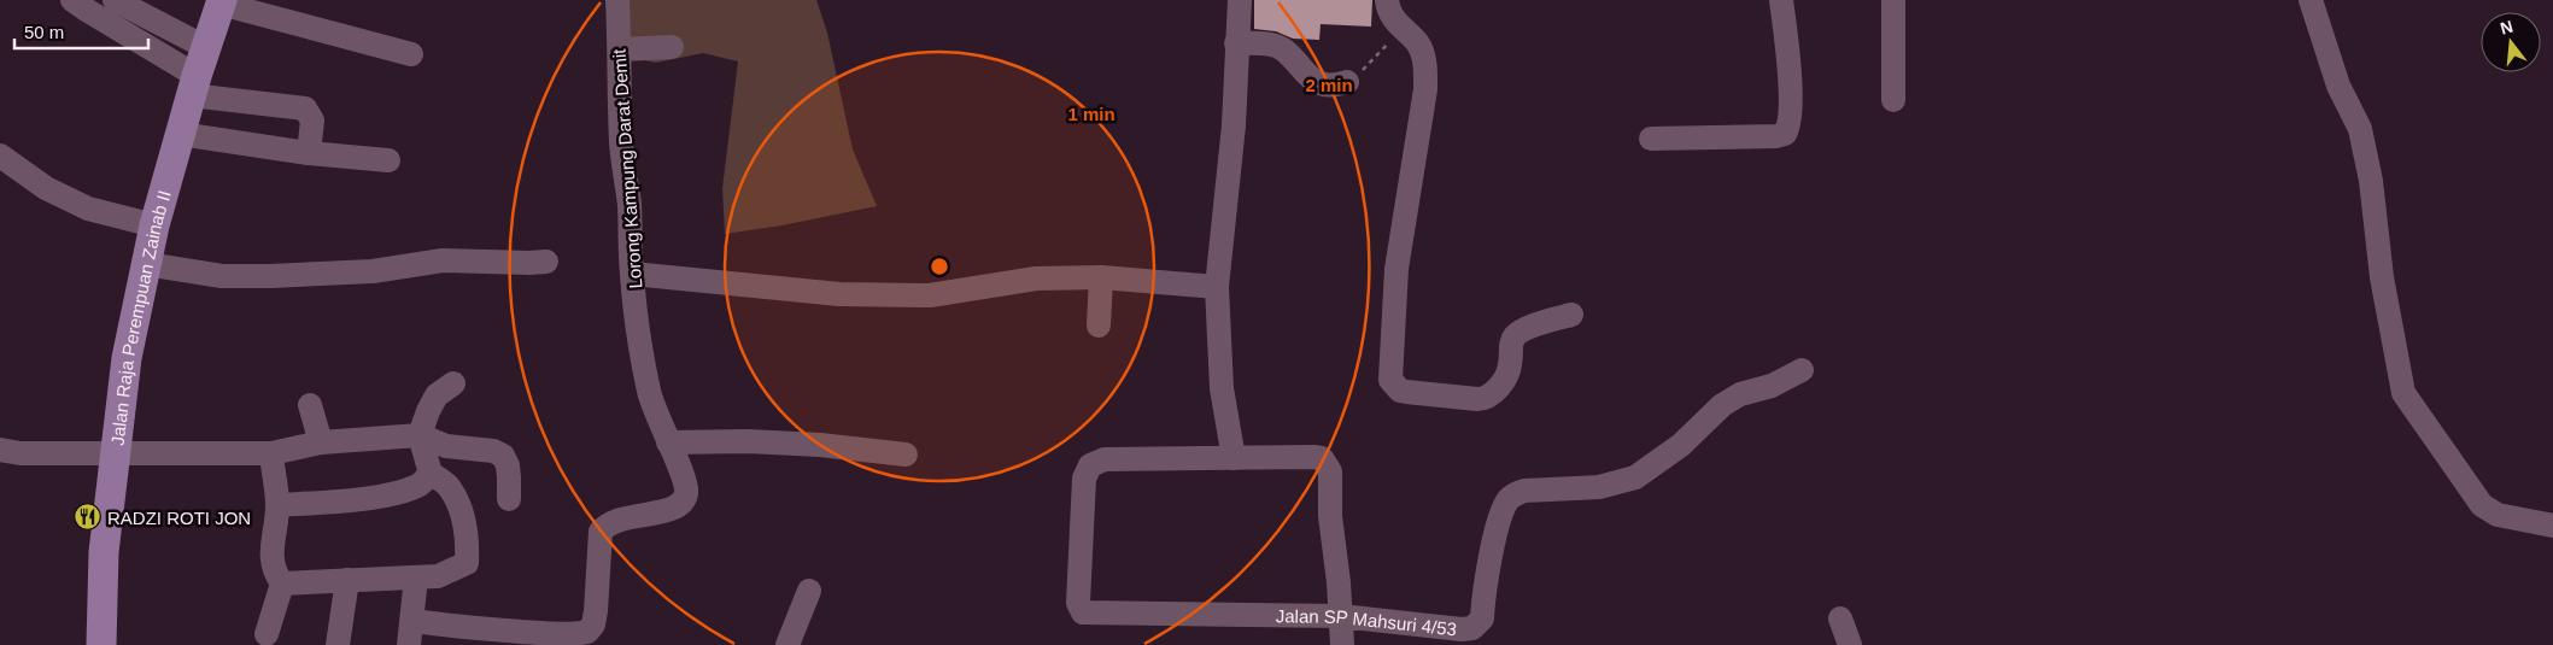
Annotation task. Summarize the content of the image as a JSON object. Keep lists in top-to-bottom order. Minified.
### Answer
{"streets":{"main road":["Jalan Raja Perempuan Zainab II"],"street":["Lorong Kampung Darat Demit","Jalan SP Mahsuri 4/53"]},"places":{"restaurant":["RADZI ROTI JON"]},"scale_bar":"50 m","north":"top","rings":["2 min","1 min"]}
